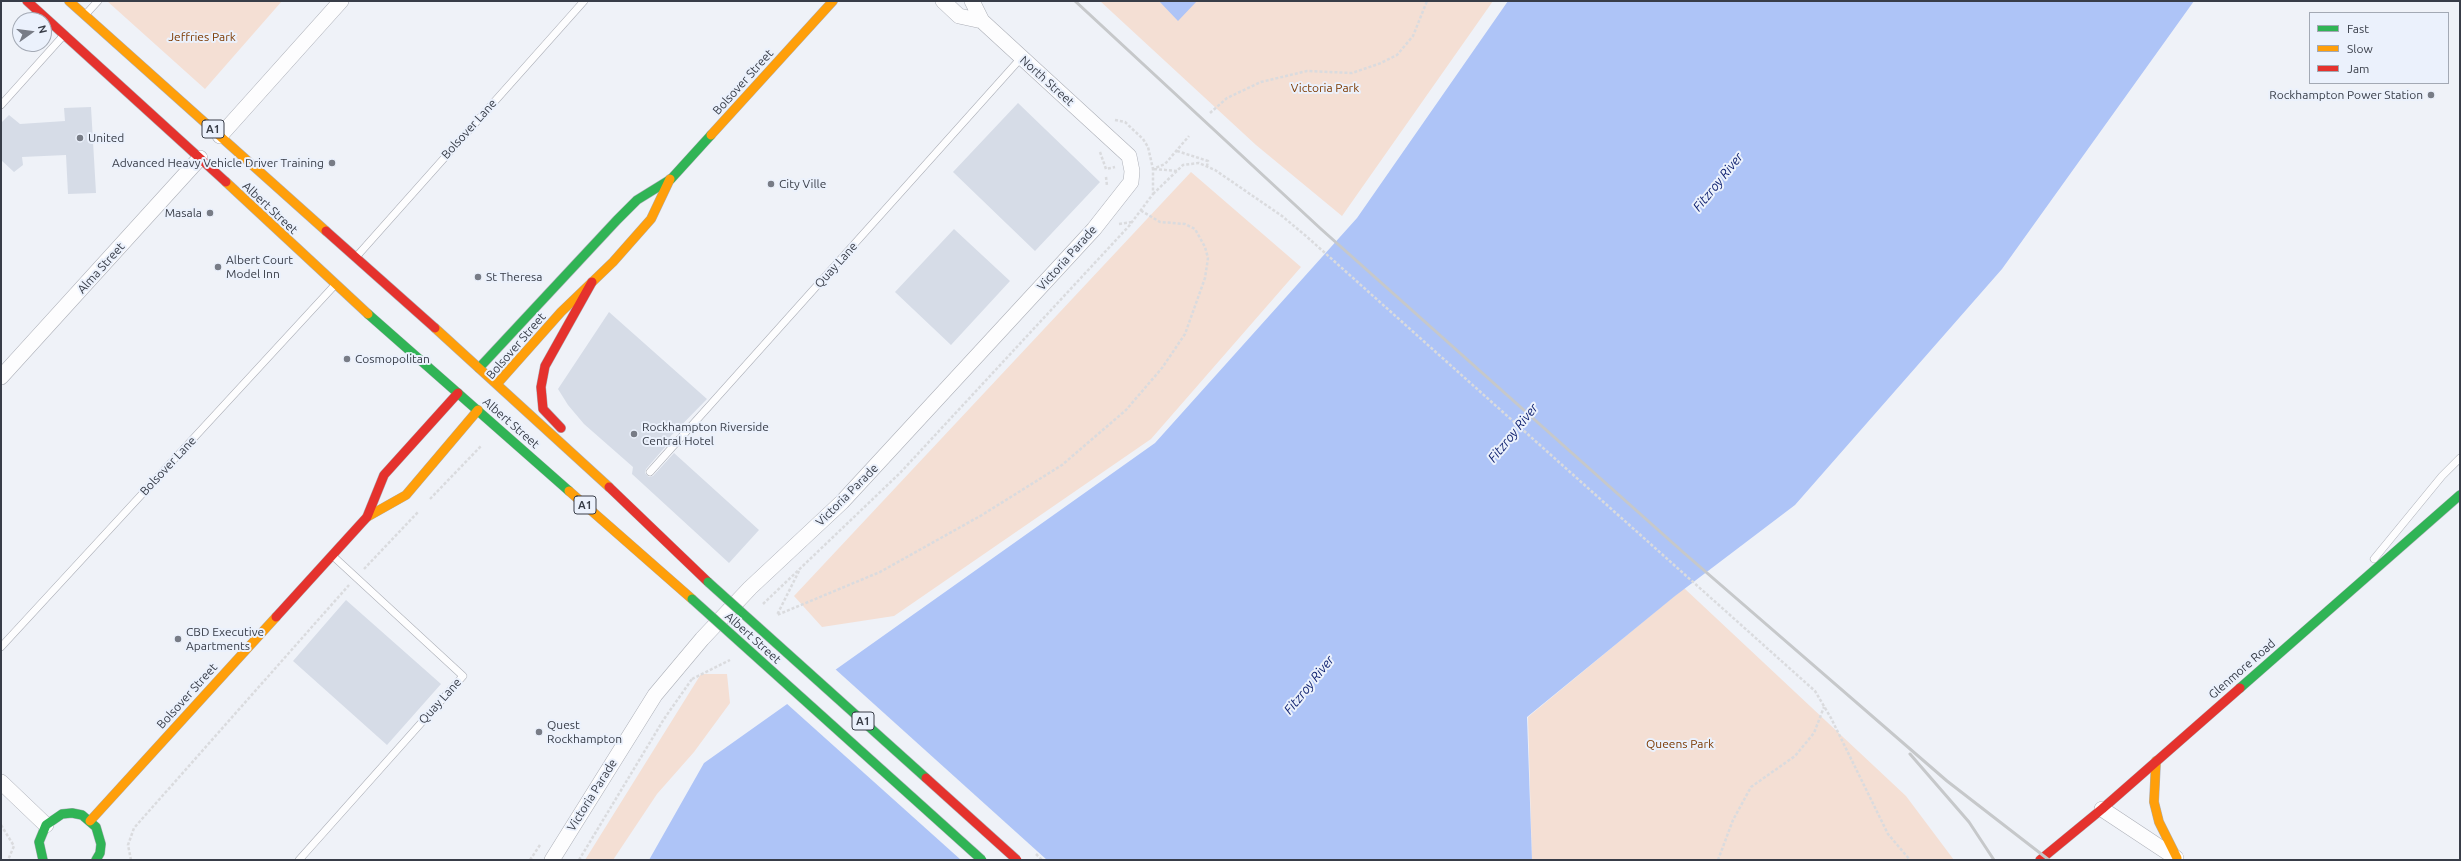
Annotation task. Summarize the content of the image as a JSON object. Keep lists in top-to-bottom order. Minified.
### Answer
{"streets":{"main road":["Bolsover Street","A1","Albert Street","Glenmore Road"],"street":["North Street","Victoria Parade","Alma Street"],"lane":["Bolsover Lane","Quay Lane"]},"crossings":[["North Street","Victoria Parade"],["North Street","Quay Lane"],["Bolsover Street","Albert Street"],["Bolsover Street","Quay Lane"],["Bolsover Lane","Albert Street"],["Albert Street","Alma Street"]],"water":["Fitzroy River"],"parks":["Jeffries Park","Victoria Park","Queens Park"],"places":["Rockhampton Power Station","United","Advanced Heavy Vehicle Driver Training","City Ville","Masala","Albert Court Model Inn","St Theresa","Cosmopolitan","Rockhampton Riverside Central Hotel","CBD Executive Apartments","Quest Rockhampton"],"legend":["Fast","Slow","Jam"],"north":"right"}
